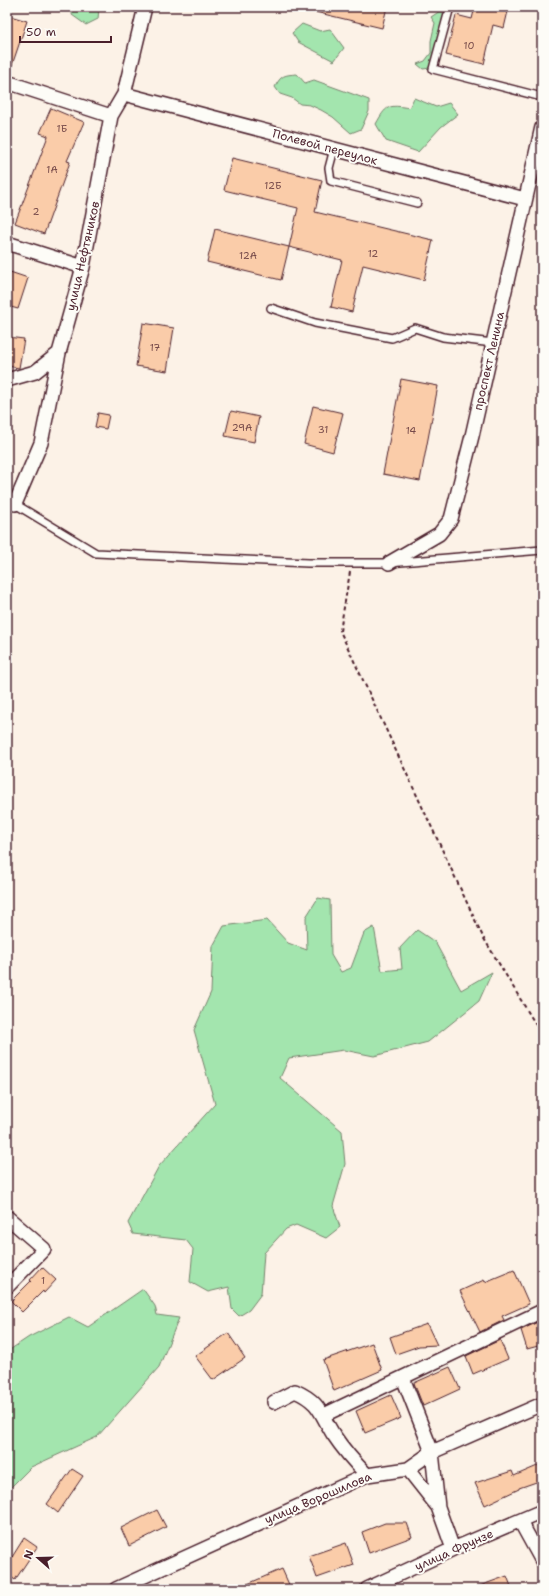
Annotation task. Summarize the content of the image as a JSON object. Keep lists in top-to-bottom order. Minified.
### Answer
{"streets":{"street":["Полевой переулок","улица Нефтяников","проспект Ленина","улица Ворошилова","улица Фрунзе"]},"crossings":[["Полевой переулок","улица Нефтяников"],["Полевой переулок","проспект Ленина"]],"house_numbers":["10","1Б","1А","12Б","2","12","12А","17","29А","31","14","1"],"scale_bar":"50 m","north":"left"}
